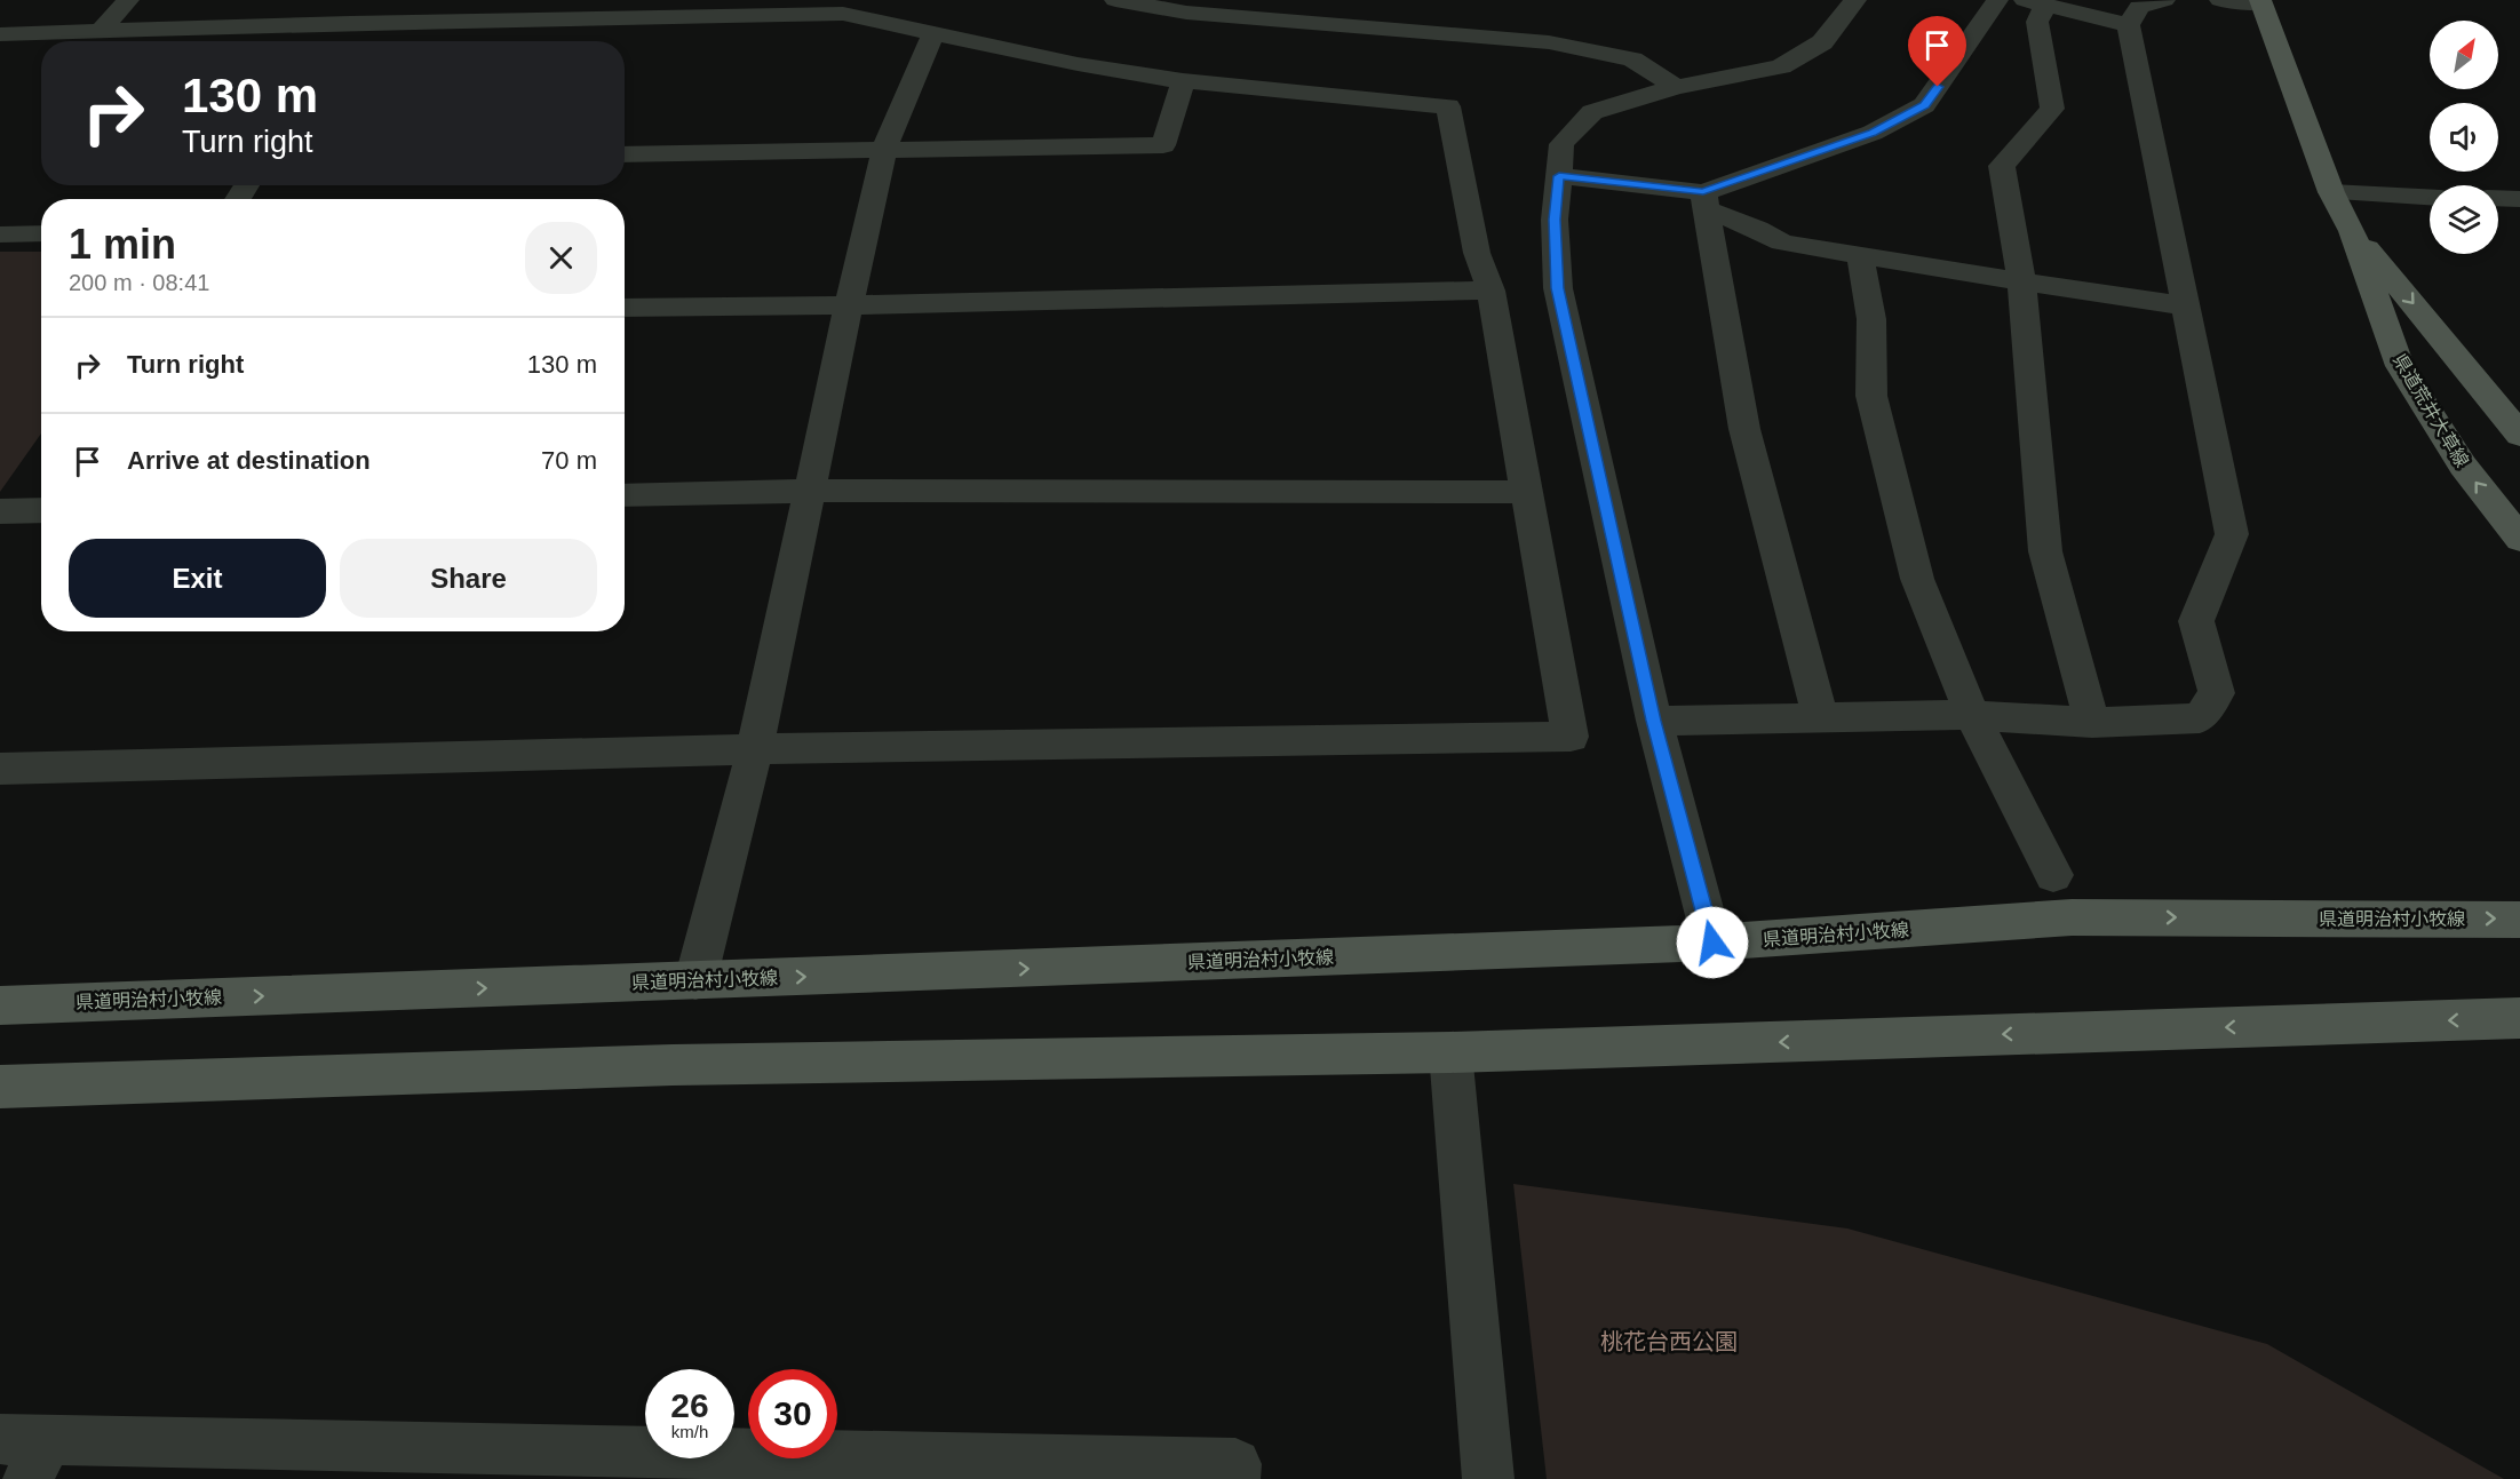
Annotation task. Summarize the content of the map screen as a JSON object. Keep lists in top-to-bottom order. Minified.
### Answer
{"streets":{"main road":["県道荒井大草線","県道明治村小牧線"]},"parks":["桃花台西公園"],"north":"top right","page":{"turn":["130 m","Turn right"],"heading":["1 min","200 m · 08:41"],"list":[{"name":"Turn right","value":"130 m"},{"name":"Arrive at destination","value":"70 m"}],"buttons":["Exit","Share"],"speed":"26 km/h","limit":"30"}}
